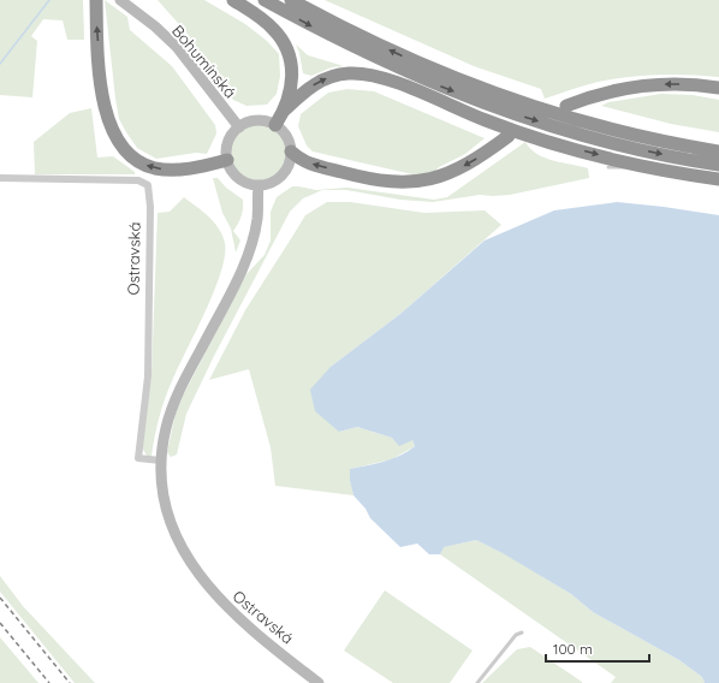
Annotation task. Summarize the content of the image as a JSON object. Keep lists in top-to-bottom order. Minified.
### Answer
{"streets":{"main road":["Bohumínská","Ostravská"]},"crossings":[["Bohumínská","Ostravská"]],"scale_bar":"100 m"}
